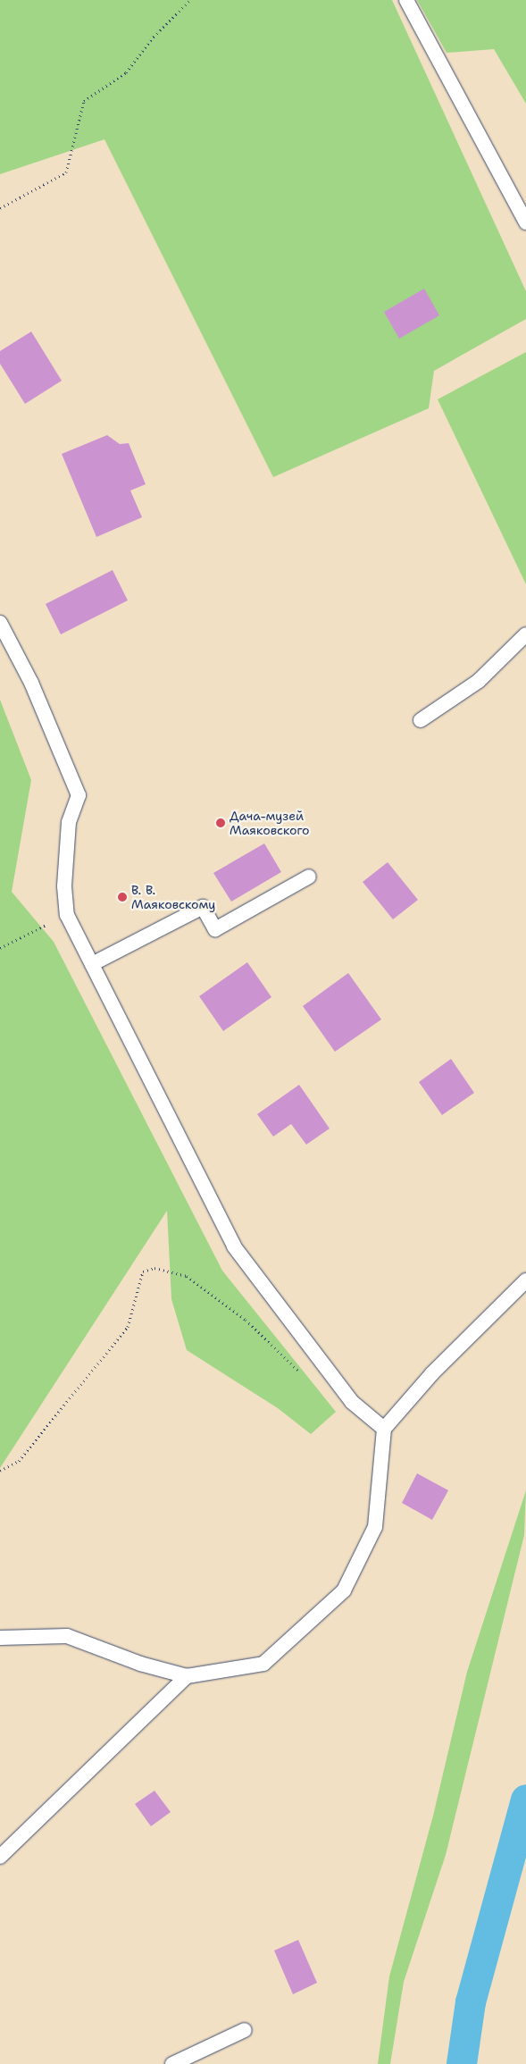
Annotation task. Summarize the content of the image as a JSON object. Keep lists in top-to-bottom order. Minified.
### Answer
{"places":["Дача-музей Маяковского","В. В. Маяковскому"]}
